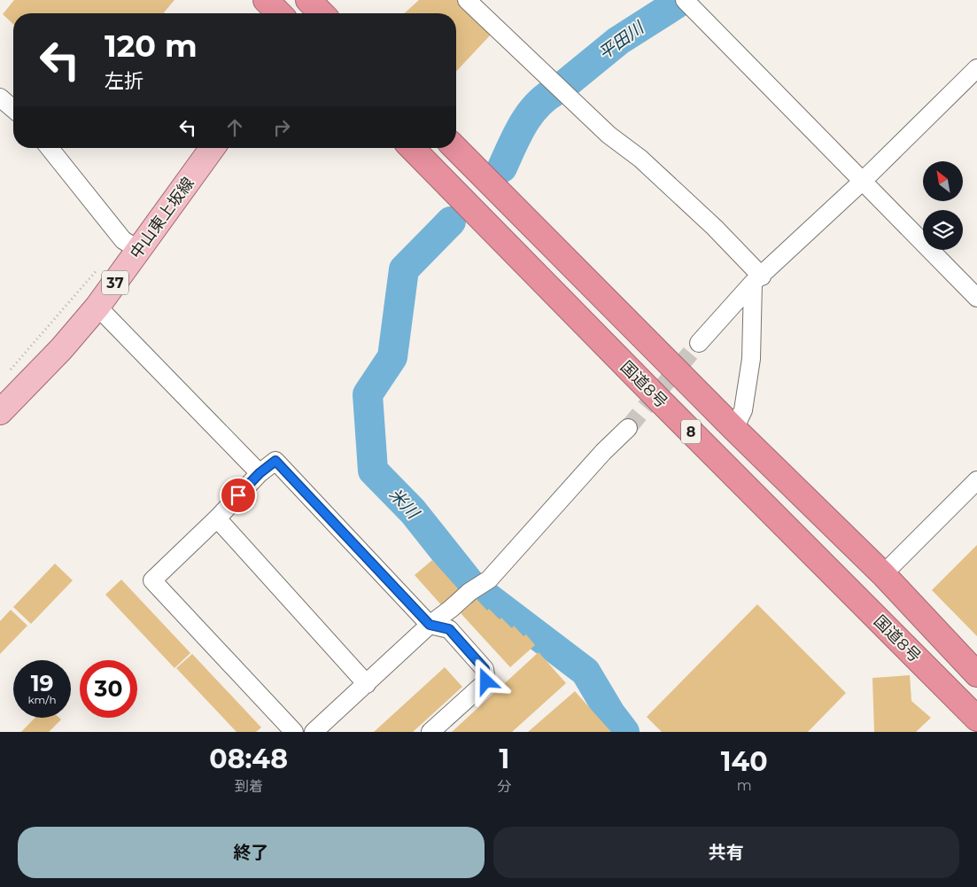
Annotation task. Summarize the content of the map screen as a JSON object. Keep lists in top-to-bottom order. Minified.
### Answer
{"streets":{"highway":["国道8号","8"],"main road":["中山東上坂線","37"]},"water":["平田川","米川"],"north":"top left","page":{"turn":["120 m","左折"],"speed":"19 km/h","limit":"30","eta":["08:48","到着","1","分","140","m"],"buttons":["終了","共有"]}}
